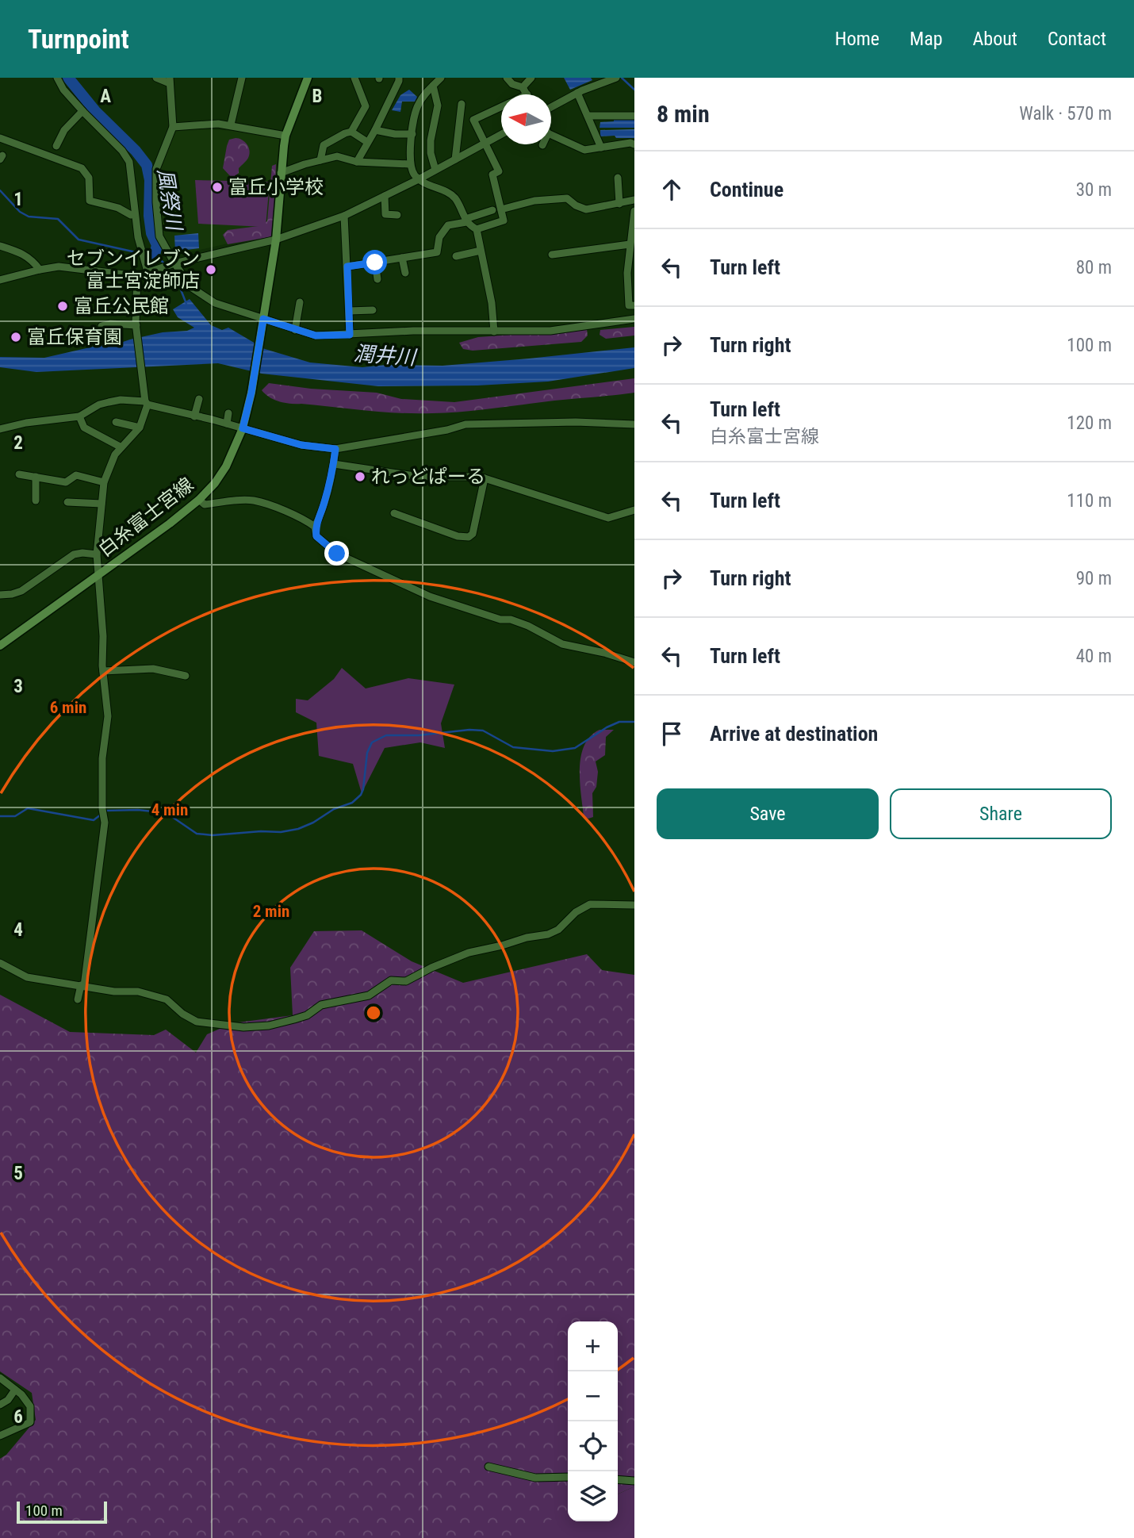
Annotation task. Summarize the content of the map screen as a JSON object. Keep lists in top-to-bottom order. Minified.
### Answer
{"streets":{"main road":["白糸富士宮線"]},"water":["風祭川","潤井川"],"places":["富丘小学校","セブンイレブン 富士宮淀師店","富丘公民館","富丘保育園","れっどぱーる"],"scale_bar":"100 m","north":"left","page":{"header":"Turnpoint","nav":["Home","Map","About","Contact"],"heading":["8 min","Walk · 570 m"],"list":[["Continue","30 m"],["Turn left","80 m"],["Turn right","100 m"],["Turn left","白糸富士宮線","120 m"],["Turn left","110 m"],["Turn right","90 m"],["Turn left","40 m"],"Arrive at destination"],"buttons":["Save","Share"],"map_buttons":["+","−"],"scale":"100 m"},"grid":{"columns":["A","B"],"rows":["1","2","3","4","5","6"]},"rings":["6 min","4 min","2 min"]}
